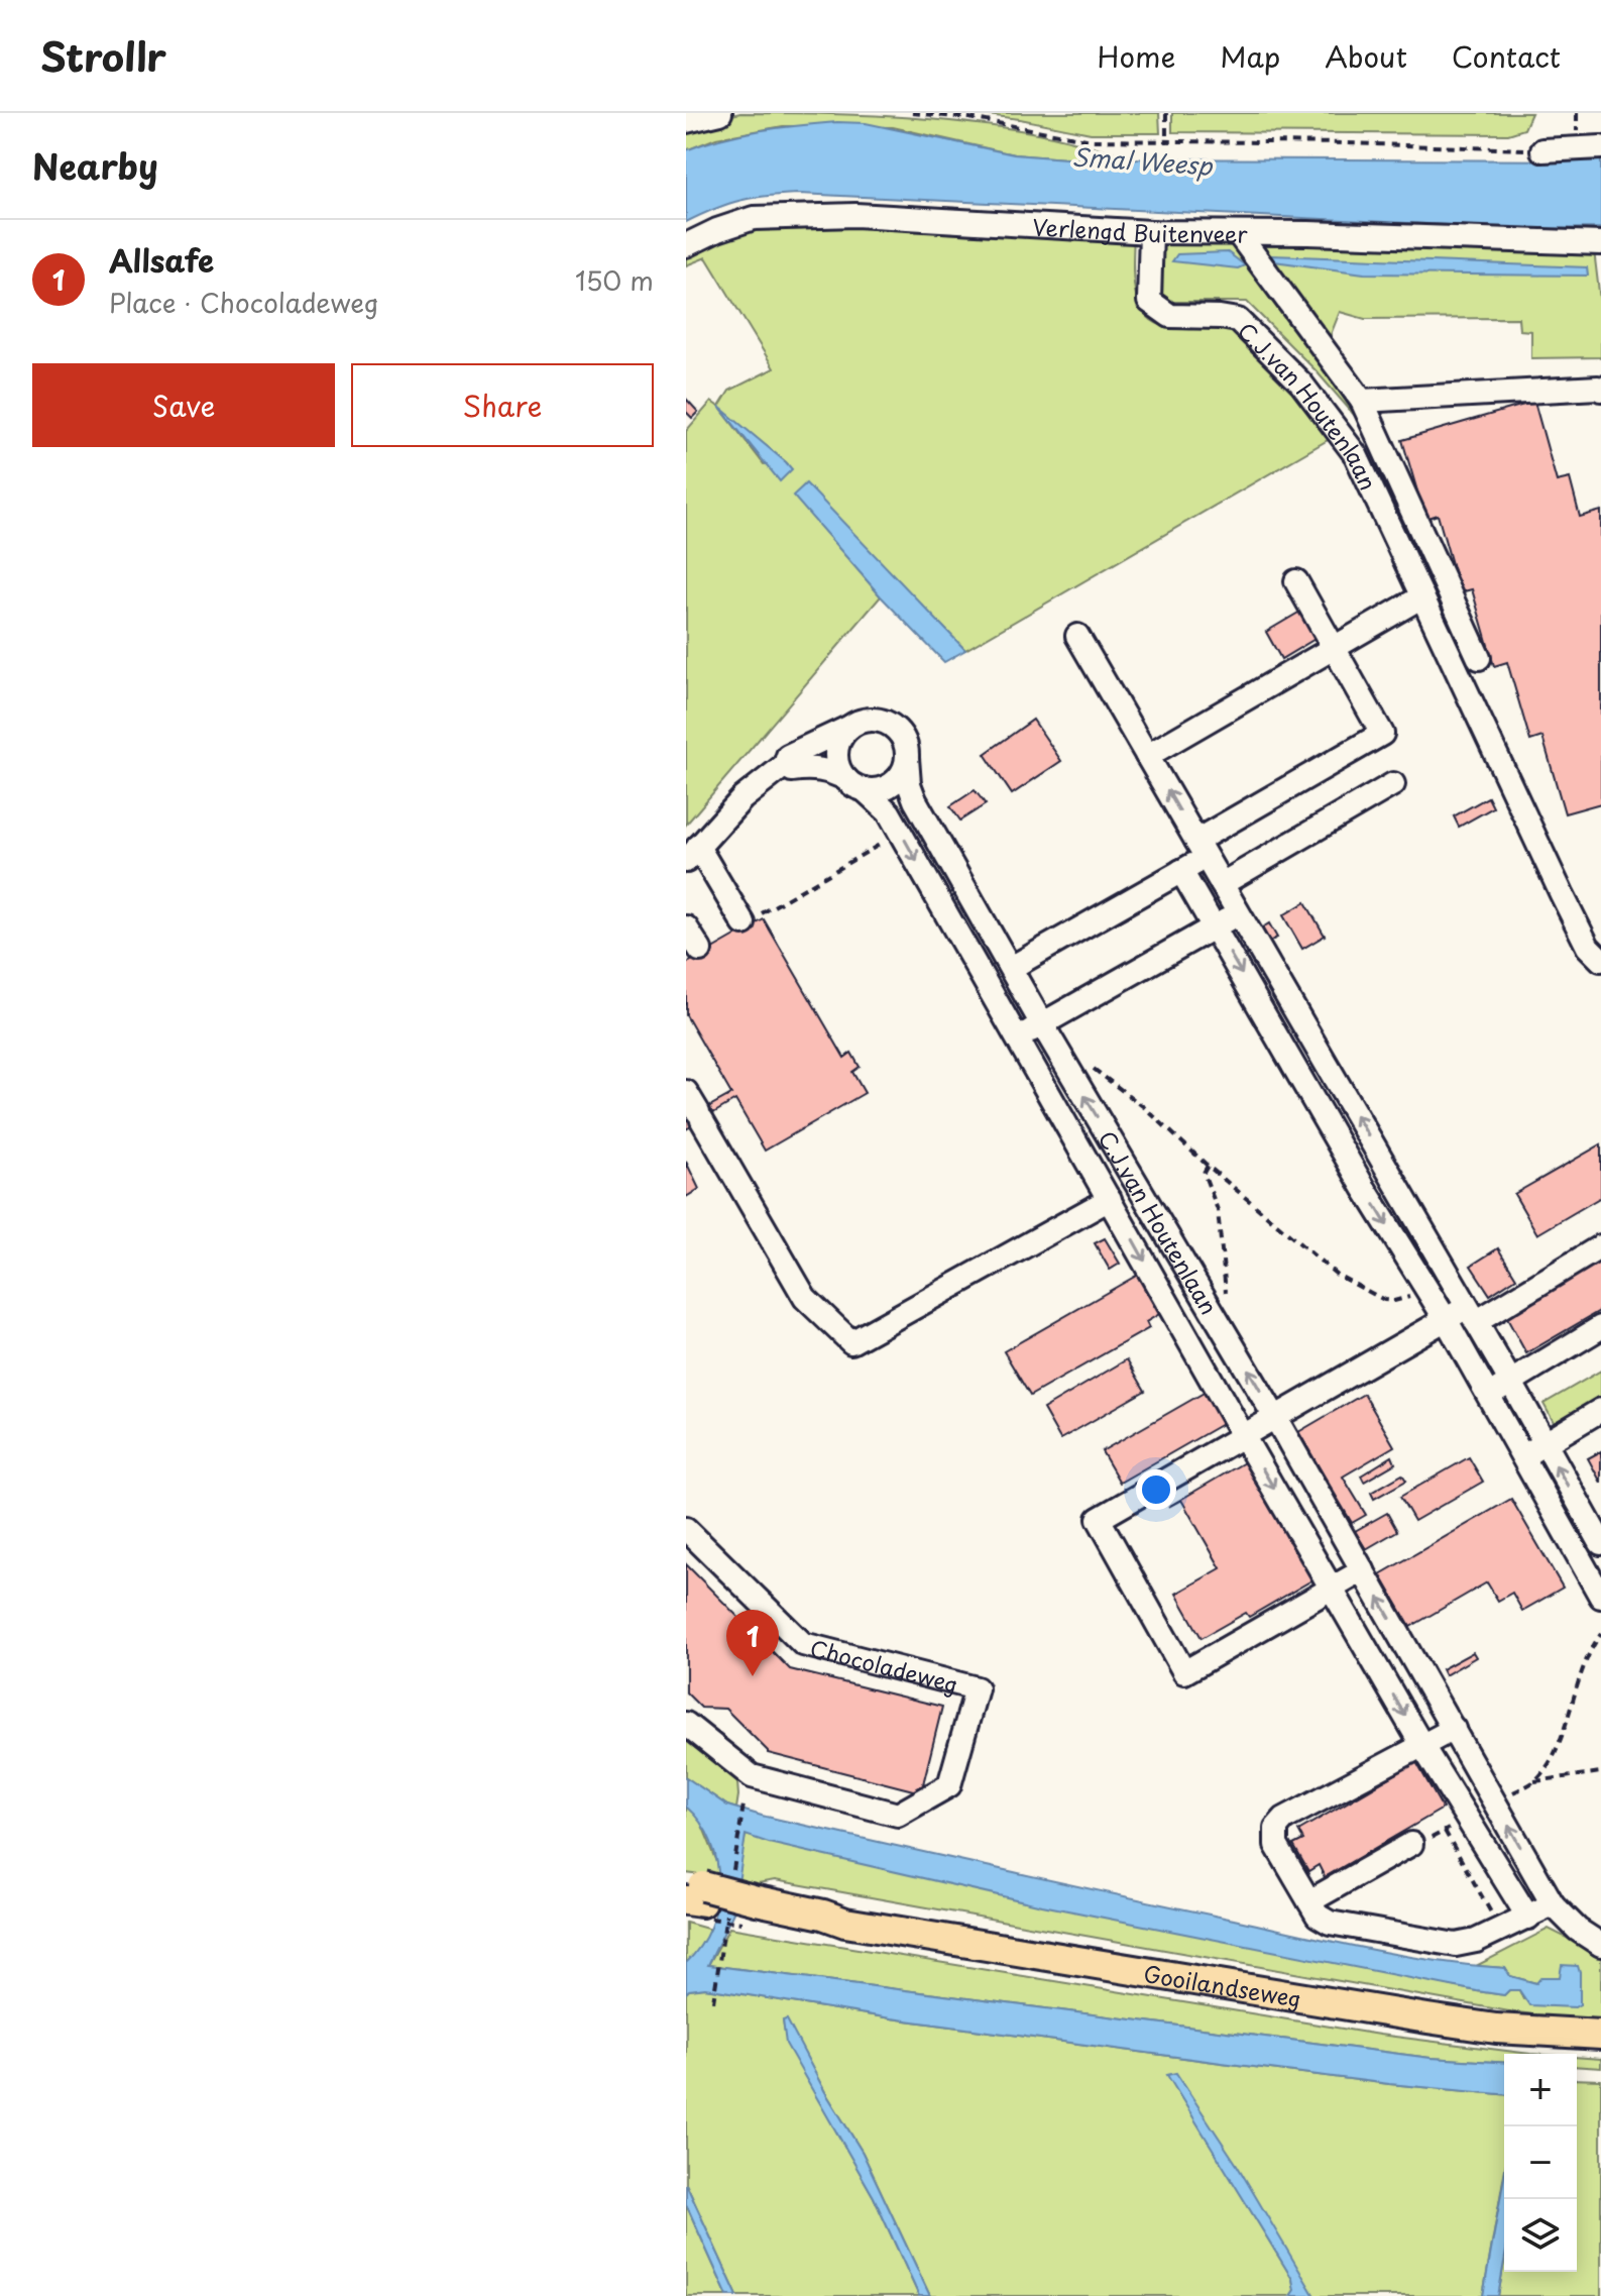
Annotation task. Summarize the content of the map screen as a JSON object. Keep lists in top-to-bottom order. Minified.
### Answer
{"streets":{"main road":["Gooilandseweg"],"street":["Verlengd Buitenveer","C.J.van Houtenlaan","Chocoladeweg"]},"crossings":[["Verlengd Buitenveer","C.J.van Houtenlaan"]],"water":["Smal Weesp"],"page":{"header":"Strollr","nav":["Home","Map","About","Contact"],"heading":"Nearby","list":[{"mark":"1","name":"Allsafe","note":"Place · Chocoladeweg","value":"150 m"}],"buttons":["Save","Share"],"pins":"1","map_buttons":["+","−"]}}
